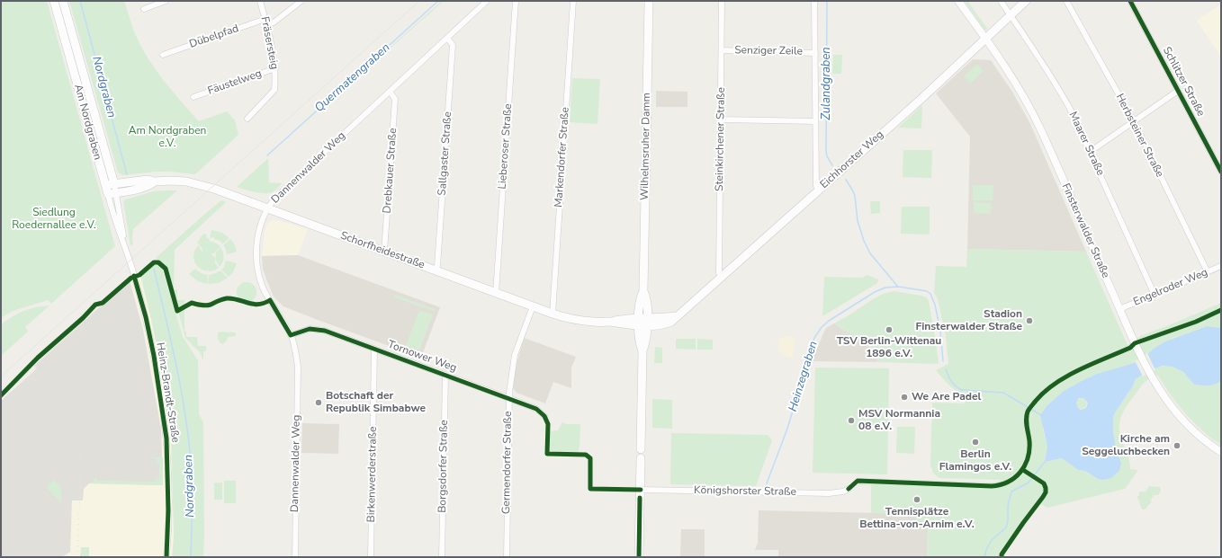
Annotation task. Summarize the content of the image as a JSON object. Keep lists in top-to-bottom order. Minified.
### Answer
{"streets":{"main road":["Am Nordgraben","Wilhelmsruher Damm","Eichhorster Weg","Schorfheidestraße"],"street":["Dübelpfad","Fräsersteig","Senziger Zeile","Schlitzer Straße","Fäustelweg","Herbsteiner Straße","Steinkirchener Straße","Maarer Straße","Lieberoser Straße","Sallgaster Straße","Markendorfer Straße","Dannenwalder Weg","Drebkauer Straße","Finsterwalder Straße","Engelroder Weg","Tornower Weg","Heinz-Brandt-Straße","Germendorfer Straße","Borgsdorfer Straße","Birkenwerderstraße","Königshorster Straße"]},"crossings":[["Dübelpfad","Fräsersteig"],["Fräsersteig","Fäustelweg"],["Senziger Zeile","Steinkirchener Straße"],["Am Nordgraben","Schorfheidestraße"],["Am Nordgraben","Heinz-Brandt-Straße"],["Herbsteiner Straße","Engelroder Weg"],["Steinkirchener Straße","Eichhorster Weg"],["Maarer Straße","Eichhorster Weg"],["Maarer Straße","Engelroder Weg"],["Lieberoser Straße","Schorfheidestraße"],["Wilhelmsruher Damm","Eichhorster Weg"],["Wilhelmsruher Damm","Schorfheidestraße"],["Sallgaster Straße","Dannenwalder Weg"],["Sallgaster Straße","Schorfheidestraße"],["Markendorfer Straße","Schorfheidestraße"],["Eichhorster Weg","Finsterwalder Straße"],["Eichhorster Weg","Schorfheidestraße"],["Dannenwalder Weg","Drebkauer Straße"],["Dannenwalder Weg","Schorfheidestraße"],["Dannenwalder Weg","Tornower Weg"],["Drebkauer Straße","Schorfheidestraße"],["Finsterwalder Straße","Engelroder Weg"],["Schorfheidestraße","Germendorfer Straße"],["Tornower Weg","Germendorfer Straße"],["Tornower Weg","Borgsdorfer Straße"],["Tornower Weg","Birkenwerderstraße"]],"water":["Quermatengraben","Zulandgraben","Nordgraben","Heinzegraben"],"parks":["Am Nordgraben e.V.","Siedlung Roedernallee e.V."],"places":["Stadion Finsterwalder Straße","TSV Berlin-Wittenau 1896 e.V.","We Are Padel","Botschaft der Republik Simbabwe","MSV Normannia 08 e.V.","Berlin Flamingos e.V.","Kirche am Seggeluchbecken","Tennisplätze Bettina-von-Arnim e.V."]}
